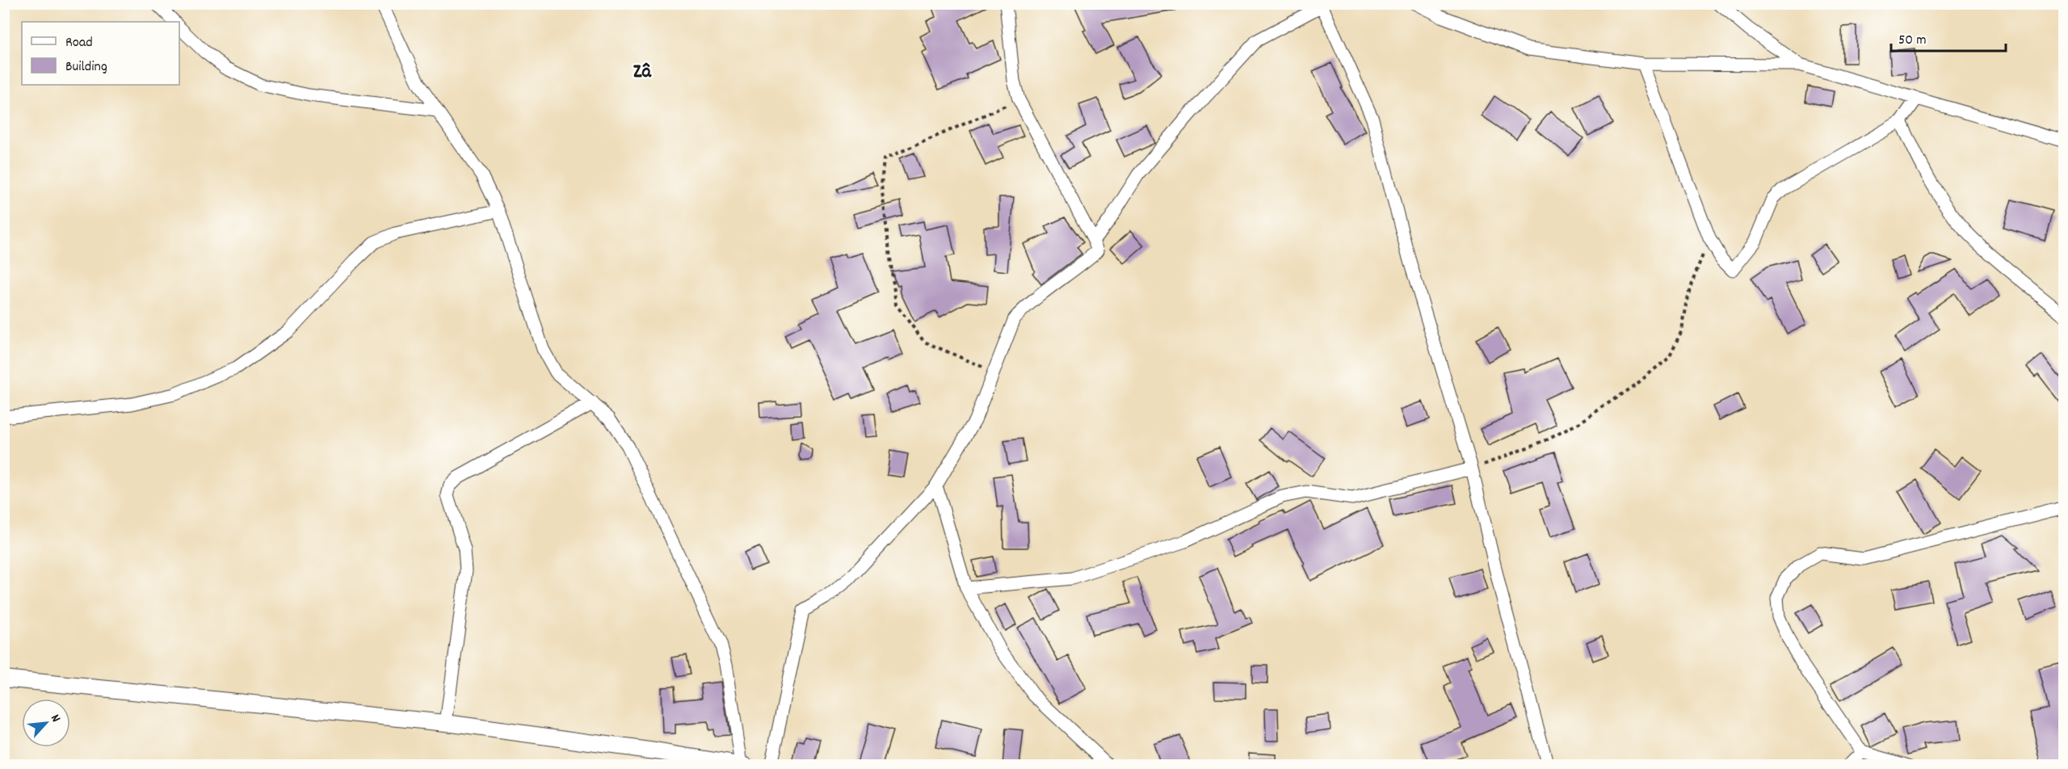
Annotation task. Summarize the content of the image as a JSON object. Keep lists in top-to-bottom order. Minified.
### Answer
{"districts":["Zâ"],"legend":["Road","Building"],"scale_bar":"50 m","north":"top right"}
